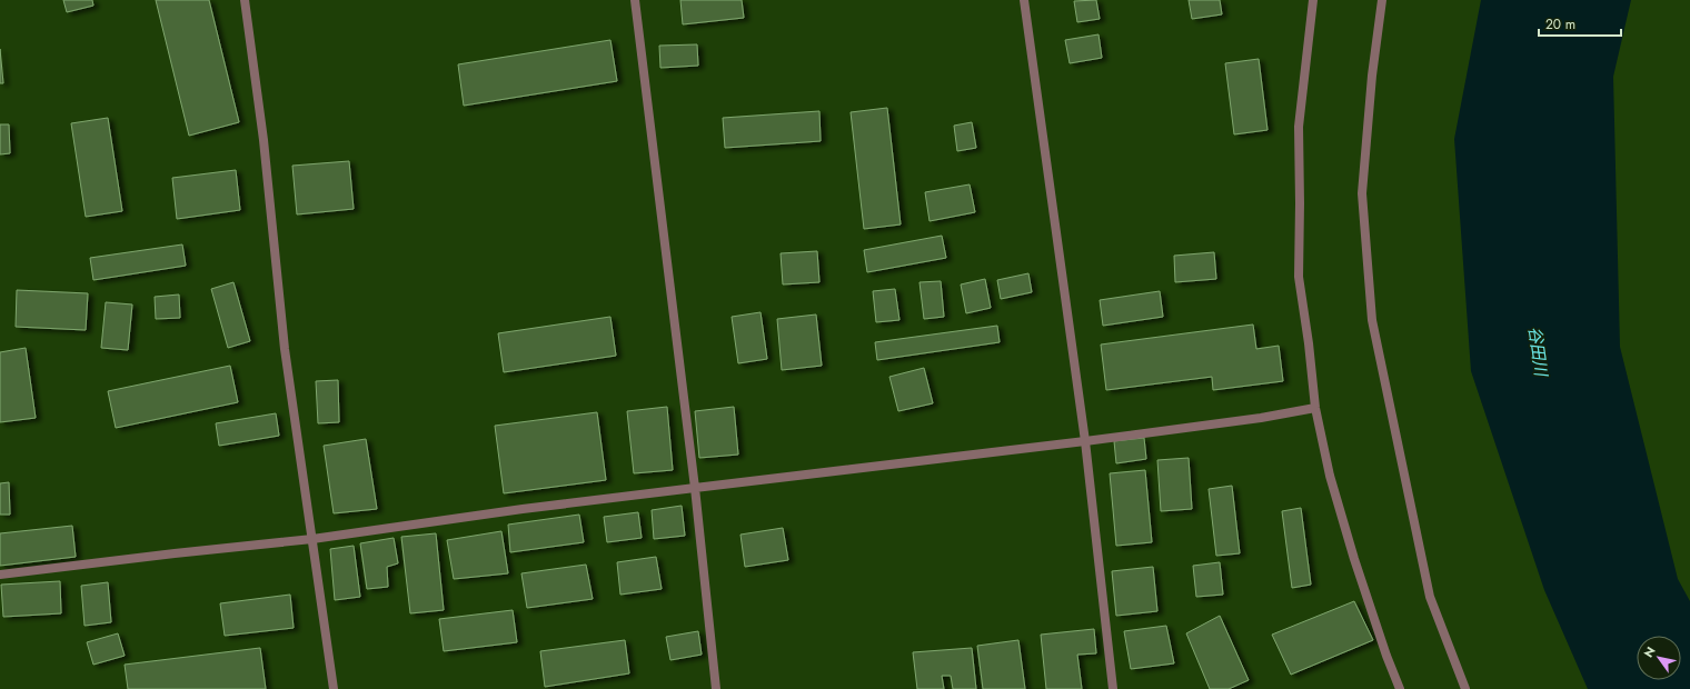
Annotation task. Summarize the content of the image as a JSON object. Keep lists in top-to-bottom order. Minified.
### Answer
{"water":["谷田川"],"scale_bar":"20 m","north":"top left"}
